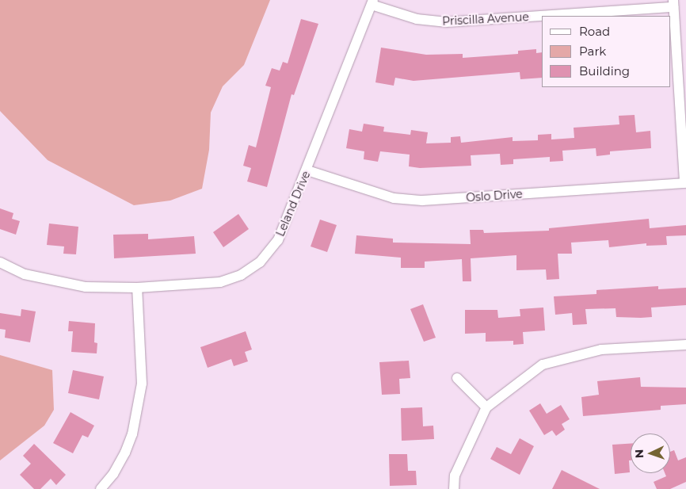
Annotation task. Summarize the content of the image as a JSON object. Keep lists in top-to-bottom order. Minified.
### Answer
{"streets":{"street":["Priscilla Avenue","Oslo Drive","Leland Drive"]},"crossings":[["Priscilla Avenue","Leland Drive"],["Oslo Drive","Leland Drive"]],"legend":["Road","Park","Building"],"north":"left"}
